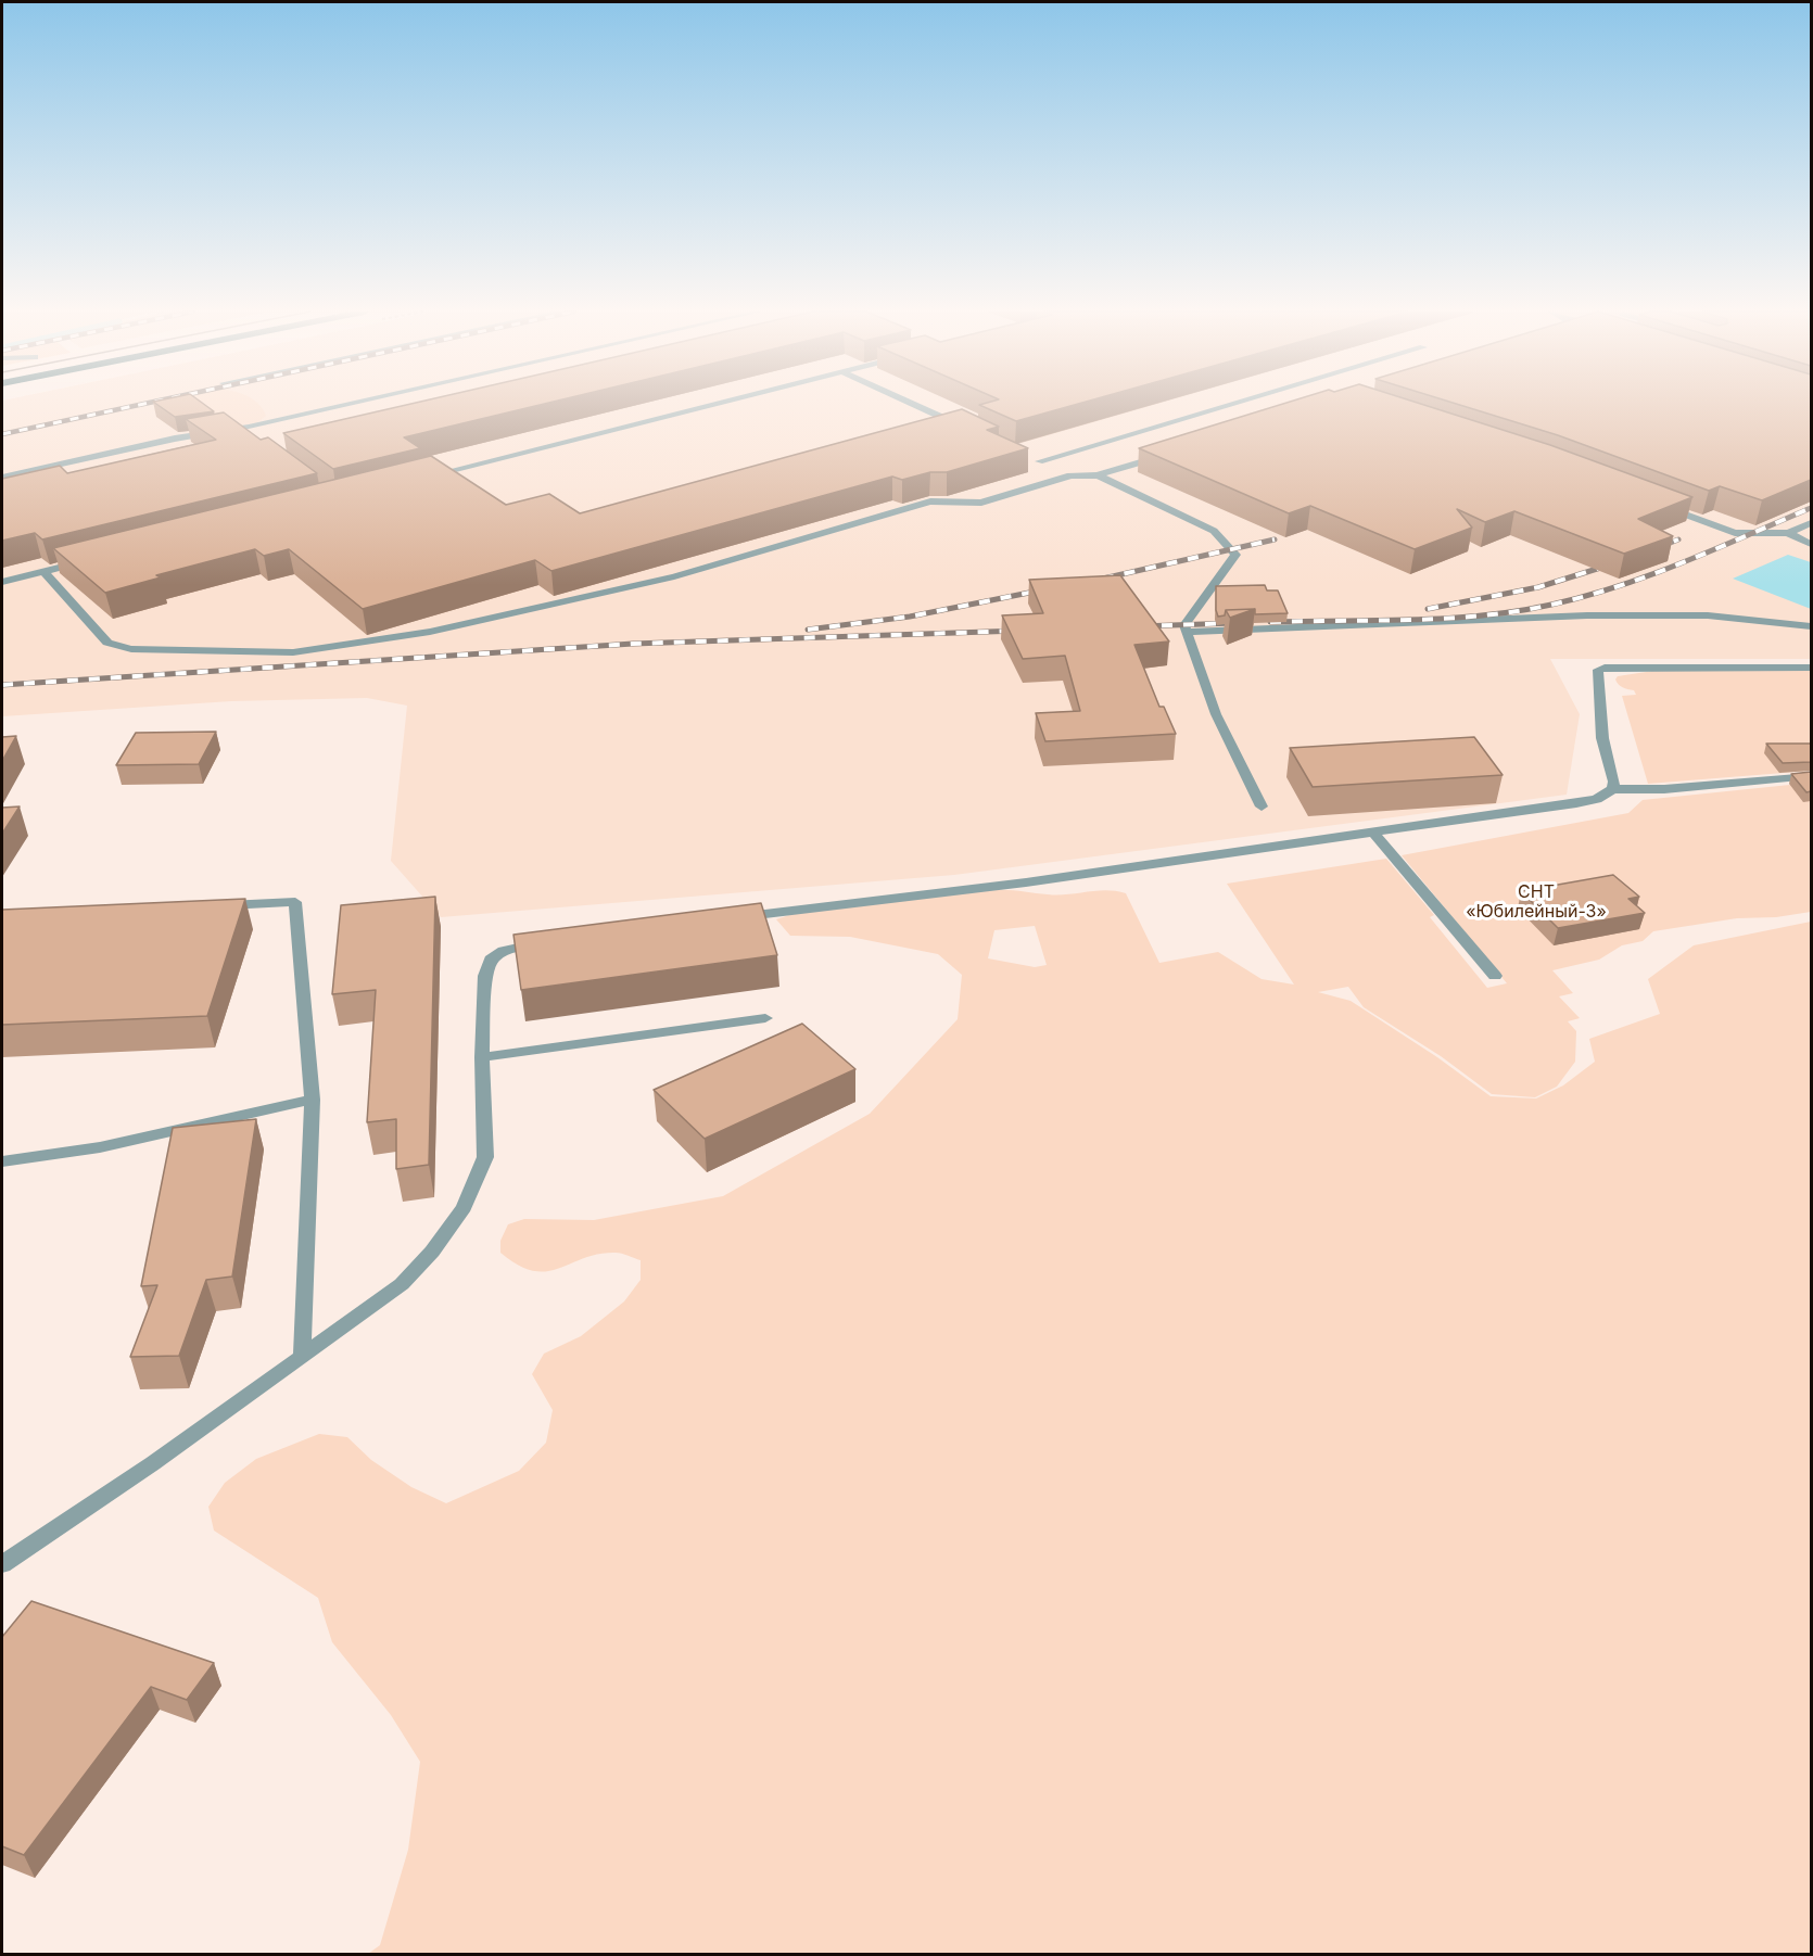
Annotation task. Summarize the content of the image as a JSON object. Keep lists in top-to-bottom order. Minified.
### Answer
{"parks":["СНТ «Юбилейный-3»"]}
